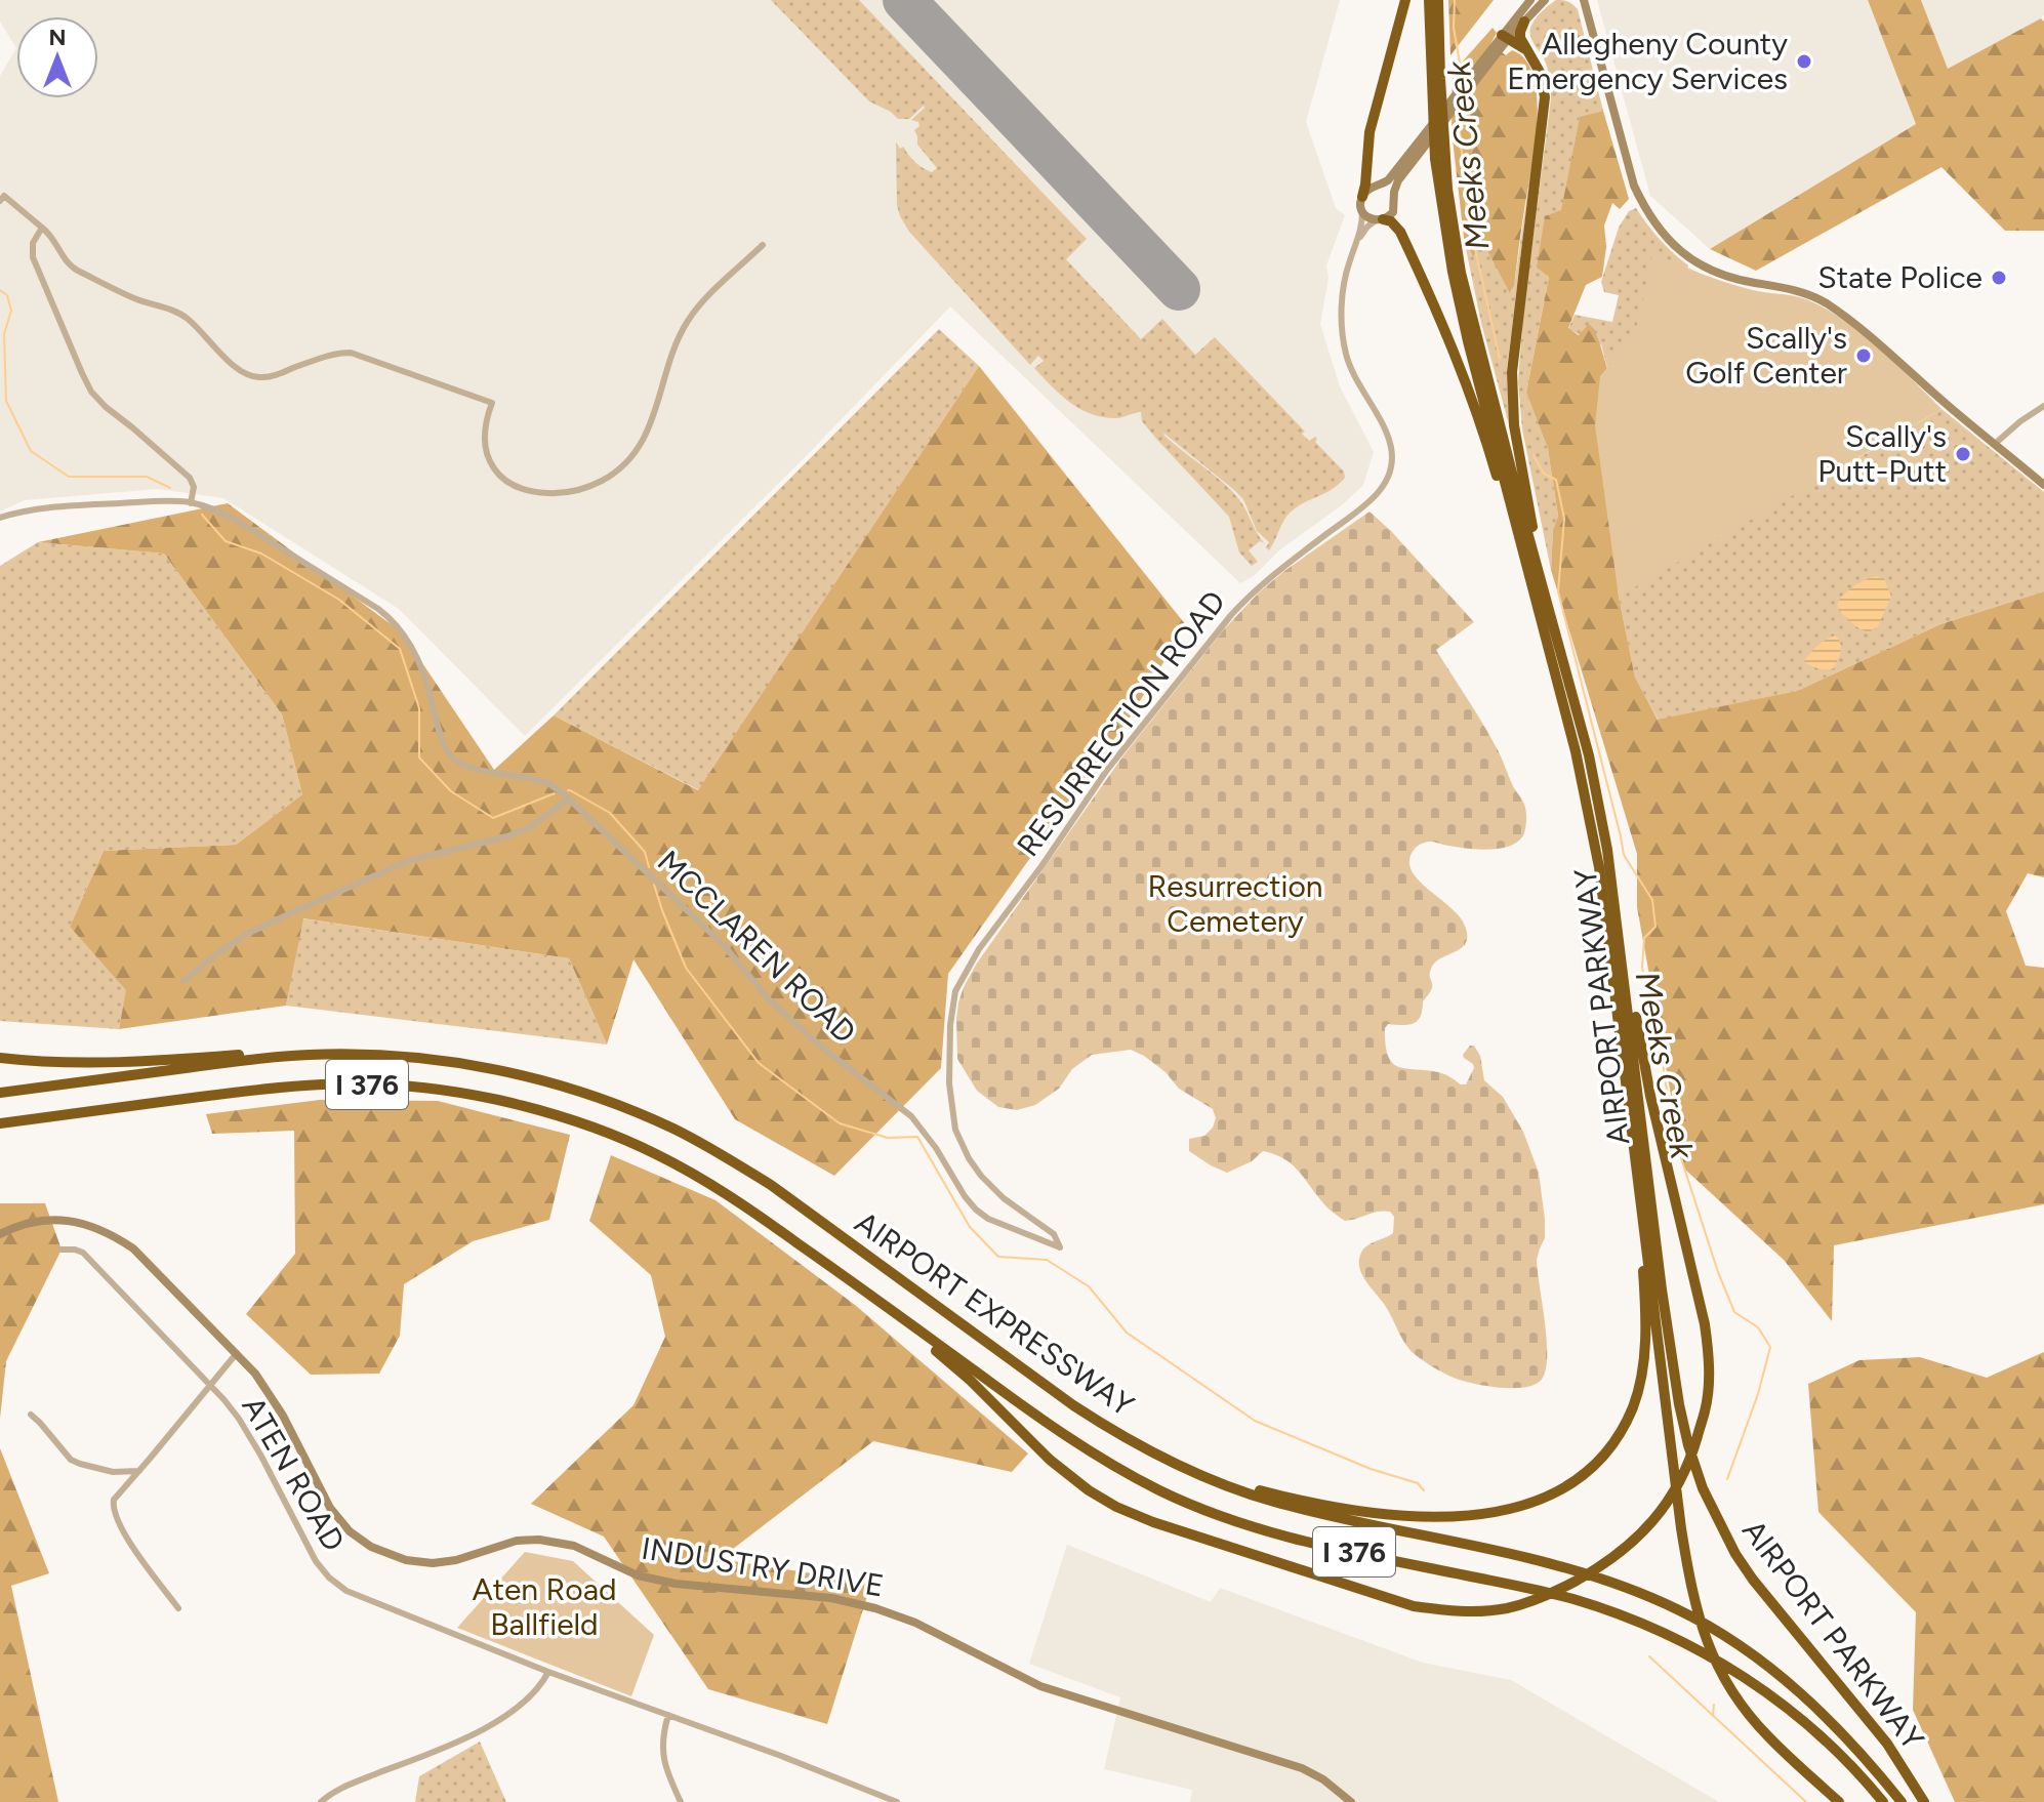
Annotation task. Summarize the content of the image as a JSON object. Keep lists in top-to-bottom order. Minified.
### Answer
{"streets":{"highway":["AIRPORT PARKWAY","I 376","AIRPORT EXPRESSWAY"],"street":["RESURRECTION ROAD","MCCLAREN ROAD","ATEN ROAD","INDUSTRY DRIVE"]},"crossings":[["RESURRECTION ROAD","MCCLAREN ROAD"]],"water":["Meeks Creek"],"parks":["Resurrection Cemetery","Aten Road Ballfield"],"places":["Allegheny County Emergency Services","State Police","Scally's Golf Center","Scally's Putt-Putt"],"north":"top"}
